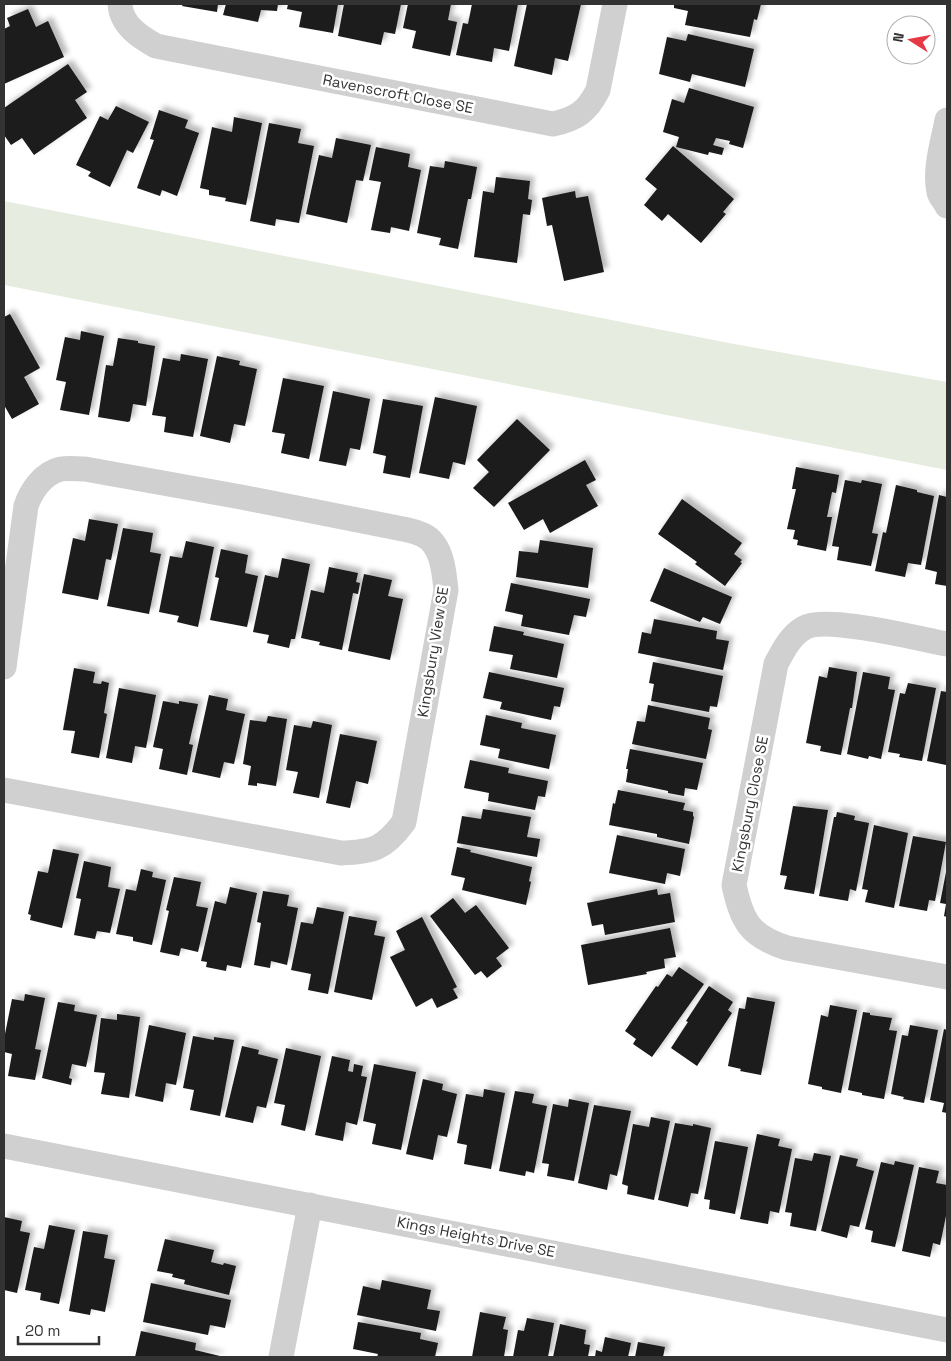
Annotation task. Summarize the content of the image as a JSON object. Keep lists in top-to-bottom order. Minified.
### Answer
{"streets":{"street":["Ravenscroft Close SE","Kingsbury View SE","Kingsbury Close SE","Kings Heights Drive SE"]},"scale_bar":"20 m","north":"left"}
